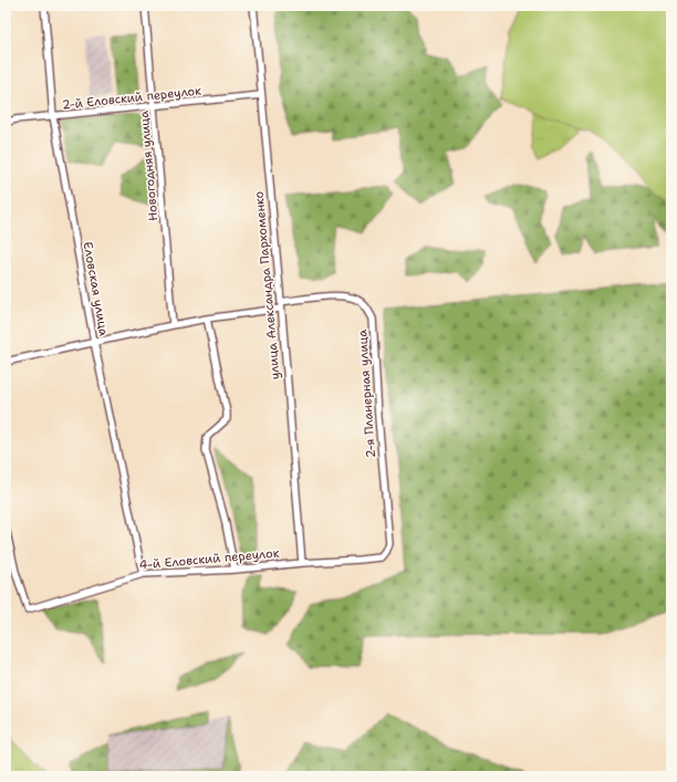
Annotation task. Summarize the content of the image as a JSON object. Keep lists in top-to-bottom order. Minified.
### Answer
{"streets":{"street":["2-й Еловский переулок","Новогодняя улица","улица Александра Пархоменко","Еловская улица","2-я Планерная улица","4-й Еловский переулок"]},"crossings":[["2-й Еловский переулок","Новогодняя улица"],["2-й Еловский переулок","улица Александра Пархоменко"],["2-й Еловский переулок","Еловская улица"],["Новогодняя улица","2-я Планерная улица"],["улица Александра Пархоменко","2-я Планерная улица"],["улица Александра Пархоменко","4-й Еловский переулок"],["Еловская улица","2-я Планерная улица"],["Еловская улица","4-й Еловский переулок"],["2-я Планерная улица","4-й Еловский переулок"]]}
